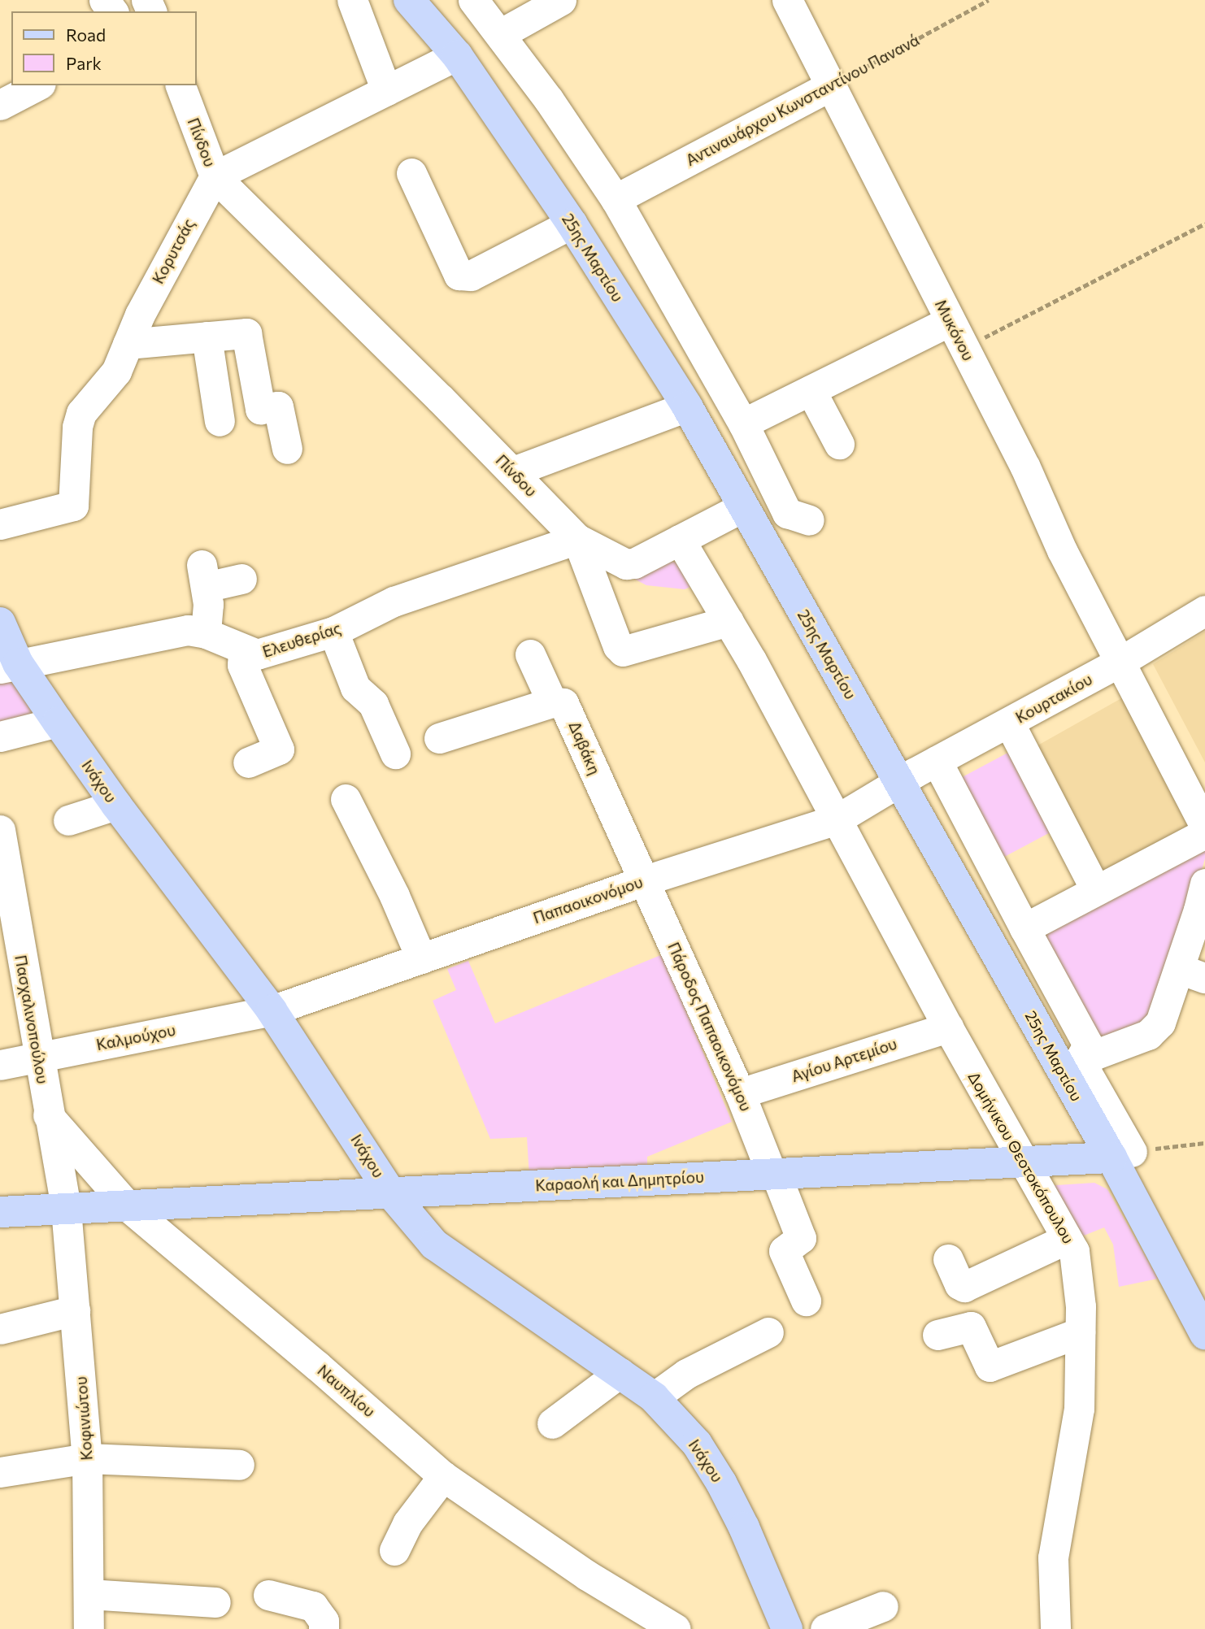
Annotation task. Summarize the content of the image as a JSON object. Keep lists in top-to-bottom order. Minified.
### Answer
{"streets":{"main road":["25ης Μαρτίου","Ινάχου","Καραολή και Δημητρίου"],"street":["Αντιναυάρχου Κωνσταντίνου Πανανά","Πίνδου","Κορυτσάς","Μυκόνου","Ελευθερίας","Κουρτακίου","Δαβάκη","Παπαοικονόμου","Πασχαλινοπούλου","Πάροδος Παπαοικονόμου","Καλμούχου","Αγίου Αρτεμίου","Δομήνικου Θεοτοκόπουλου","Ναυπλίου","Κοφινιώτου"]},"crossings":[["Αντιναυάρχου Κωνσταντίνου Πανανά","Μυκόνου"],["Πίνδου","Κορυτσάς"],["Πίνδου","Ελευθερίας"],["25ης Μαρτίου","Κουρτακίου"],["25ης Μαρτίου","Παπαοικονόμου"],["25ης Μαρτίου","Καραολή και Δημητρίου"],["Μυκόνου","Κουρτακίου"],["Ελευθερίας","Ινάχου"],["Κουρτακίου","Παπαοικονόμου"],["Δαβάκη","Παπαοικονόμου"],["Δαβάκη","Πάροδος Παπαοικονόμου"],["Ινάχου","Παπαοικονόμου"],["Ινάχου","Καλμούχου"],["Ινάχου","Καραολή και Δημητρίου"],["Παπαοικονόμου","Πάροδος Παπαοικονόμου"],["Παπαοικονόμου","Καλμούχου"],["Παπαοικονόμου","Δομήνικου Θεοτοκόπουλου"],["Πασχαλινοπούλου","Καλμούχου"],["Πασχαλινοπούλου","Καραολή και Δημητρίου"],["Πασχαλινοπούλου","Ναυπλίου"],["Πασχαλινοπούλου","Κοφινιώτου"],["Πάροδος Παπαοικονόμου","Αγίου Αρτεμίου"],["Πάροδος Παπαοικονόμου","Καραολή και Δημητρίου"],["Αγίου Αρτεμίου","Δομήνικου Θεοτοκόπουλου"],["Δομήνικου Θεοτοκόπουλου","Καραολή και Δημητρίου"],["Καραολή και Δημητρίου","Ναυπλίου"],["Καραολή και Δημητρίου","Κοφινιώτου"]],"legend":["Road","Park"]}
